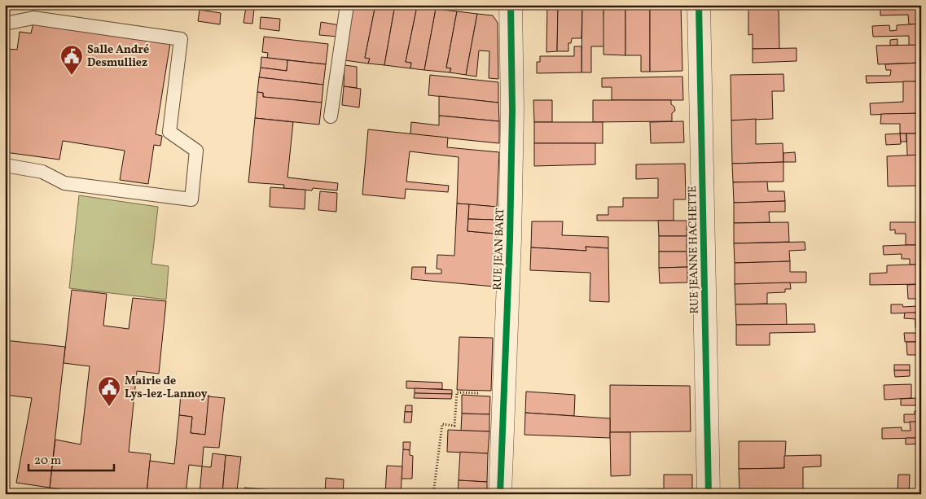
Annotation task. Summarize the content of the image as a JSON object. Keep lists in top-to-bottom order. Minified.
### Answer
{"streets":{"street":["RUE JEAN BART","RUE JEANNE HACHETTE"]},"places":{"public building":["Salle André Desmulliez","Mairie de Lys-lez-Lannoy"]},"scale_bar":"20 m"}
